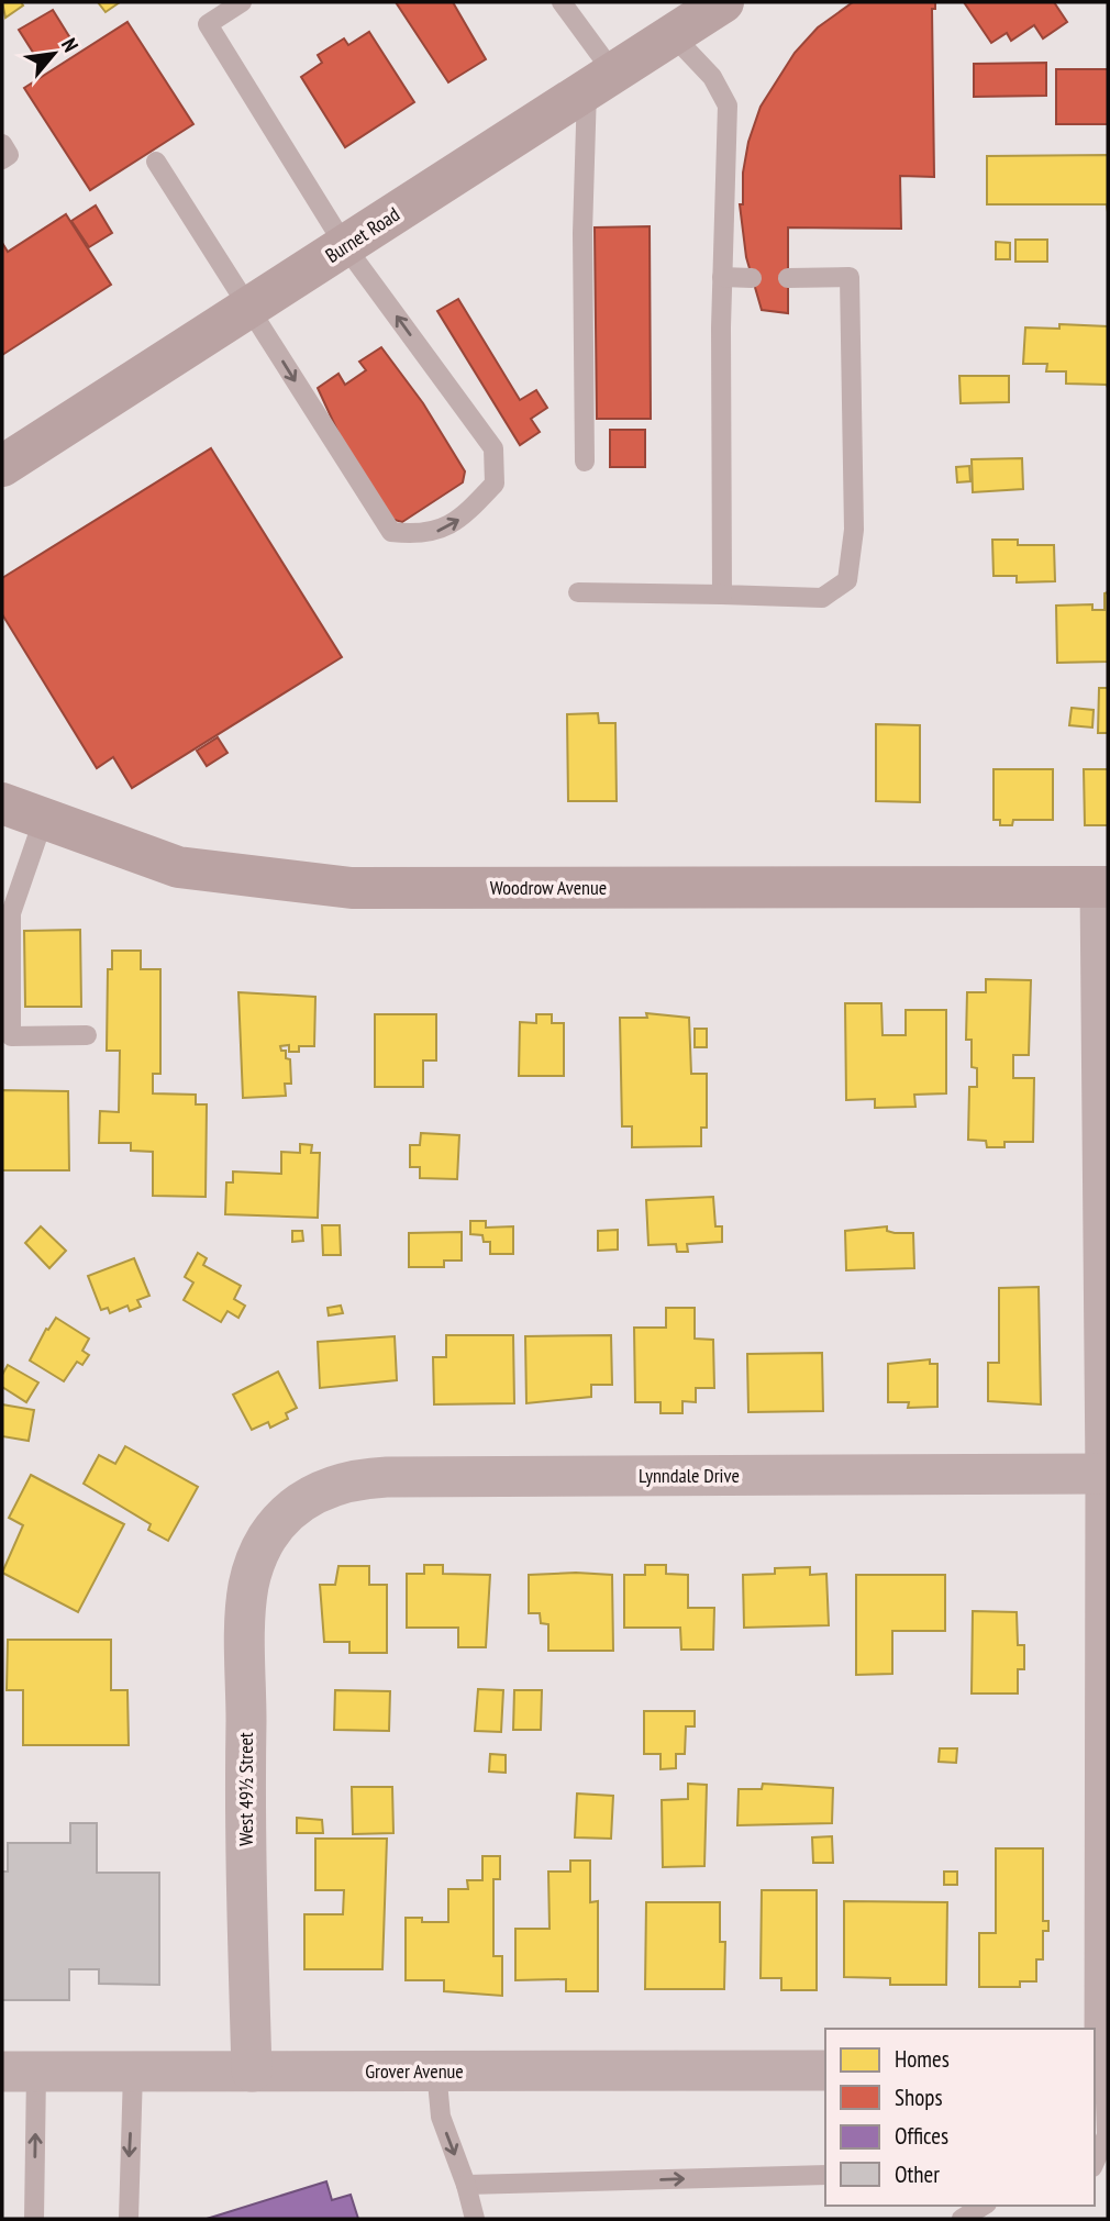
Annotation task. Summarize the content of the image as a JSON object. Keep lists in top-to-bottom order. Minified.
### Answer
{"streets":{"street":["Burnet Road","Woodrow Avenue","Lynndale Drive","West 49½ Street","Grover Avenue"]},"crossings":[["Lynndale Drive","West 49½ Street"],["West 49½ Street","Grover Avenue"]],"legend":["Homes","Shops","Offices","Other"],"north":"top right"}
